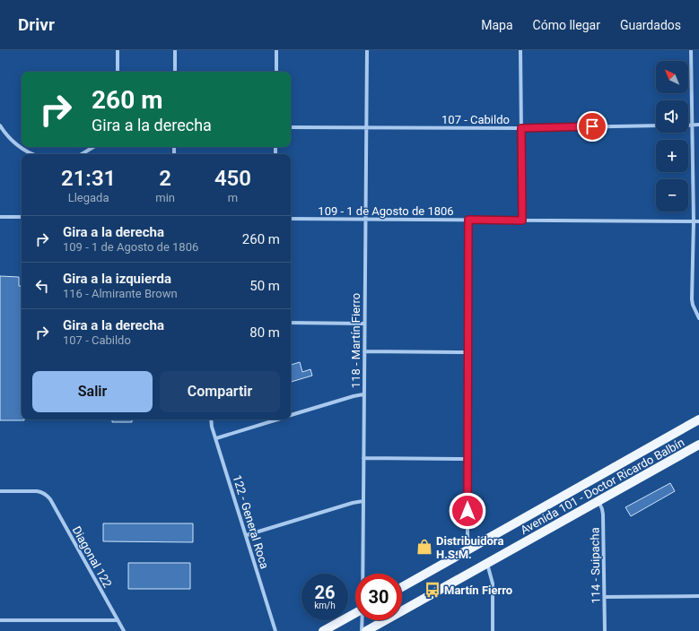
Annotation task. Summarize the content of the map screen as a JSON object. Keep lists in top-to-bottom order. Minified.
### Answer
{"streets":{"main road":["Avenida 101 - Doctor Ricardo Balbín"],"street":["107 - Cabildo","109 - 1 de Agosto de 1806","118 - Martín Fierro","122 - General Roca","Diagonal 122","114 - Suipacha"]},"crossings":[["107 - Cabildo","118 - Martín Fierro"],["109 - 1 de Agosto de 1806","118 - Martín Fierro"],["Avenida 101 - Doctor Ricardo Balbín","114 - Suipacha"]],"places":{"shop":["Distribuidora H.S.M."],"bus stop":["Martín Fierro"]},"north":"top left","page":{"header":"Drivr","nav":["Mapa","Cómo llegar","Guardados"],"map_buttons":["+","−"],"turn":["260 m","Gira a la derecha"],"eta":["21:31","Llegada","2","min","450","m"],"list":[{"name":"Gira a la derecha","note":"109 - 1 de Agosto de 1806","value":"260 m"},{"name":"Gira a la izquierda","note":"116 - Almirante Brown","value":"50 m"},{"name":"Gira a la derecha","note":"107 - Cabildo","value":"80 m"}],"buttons":["Salir","Compartir"],"speed":"26 km/h","limit":"30"}}
